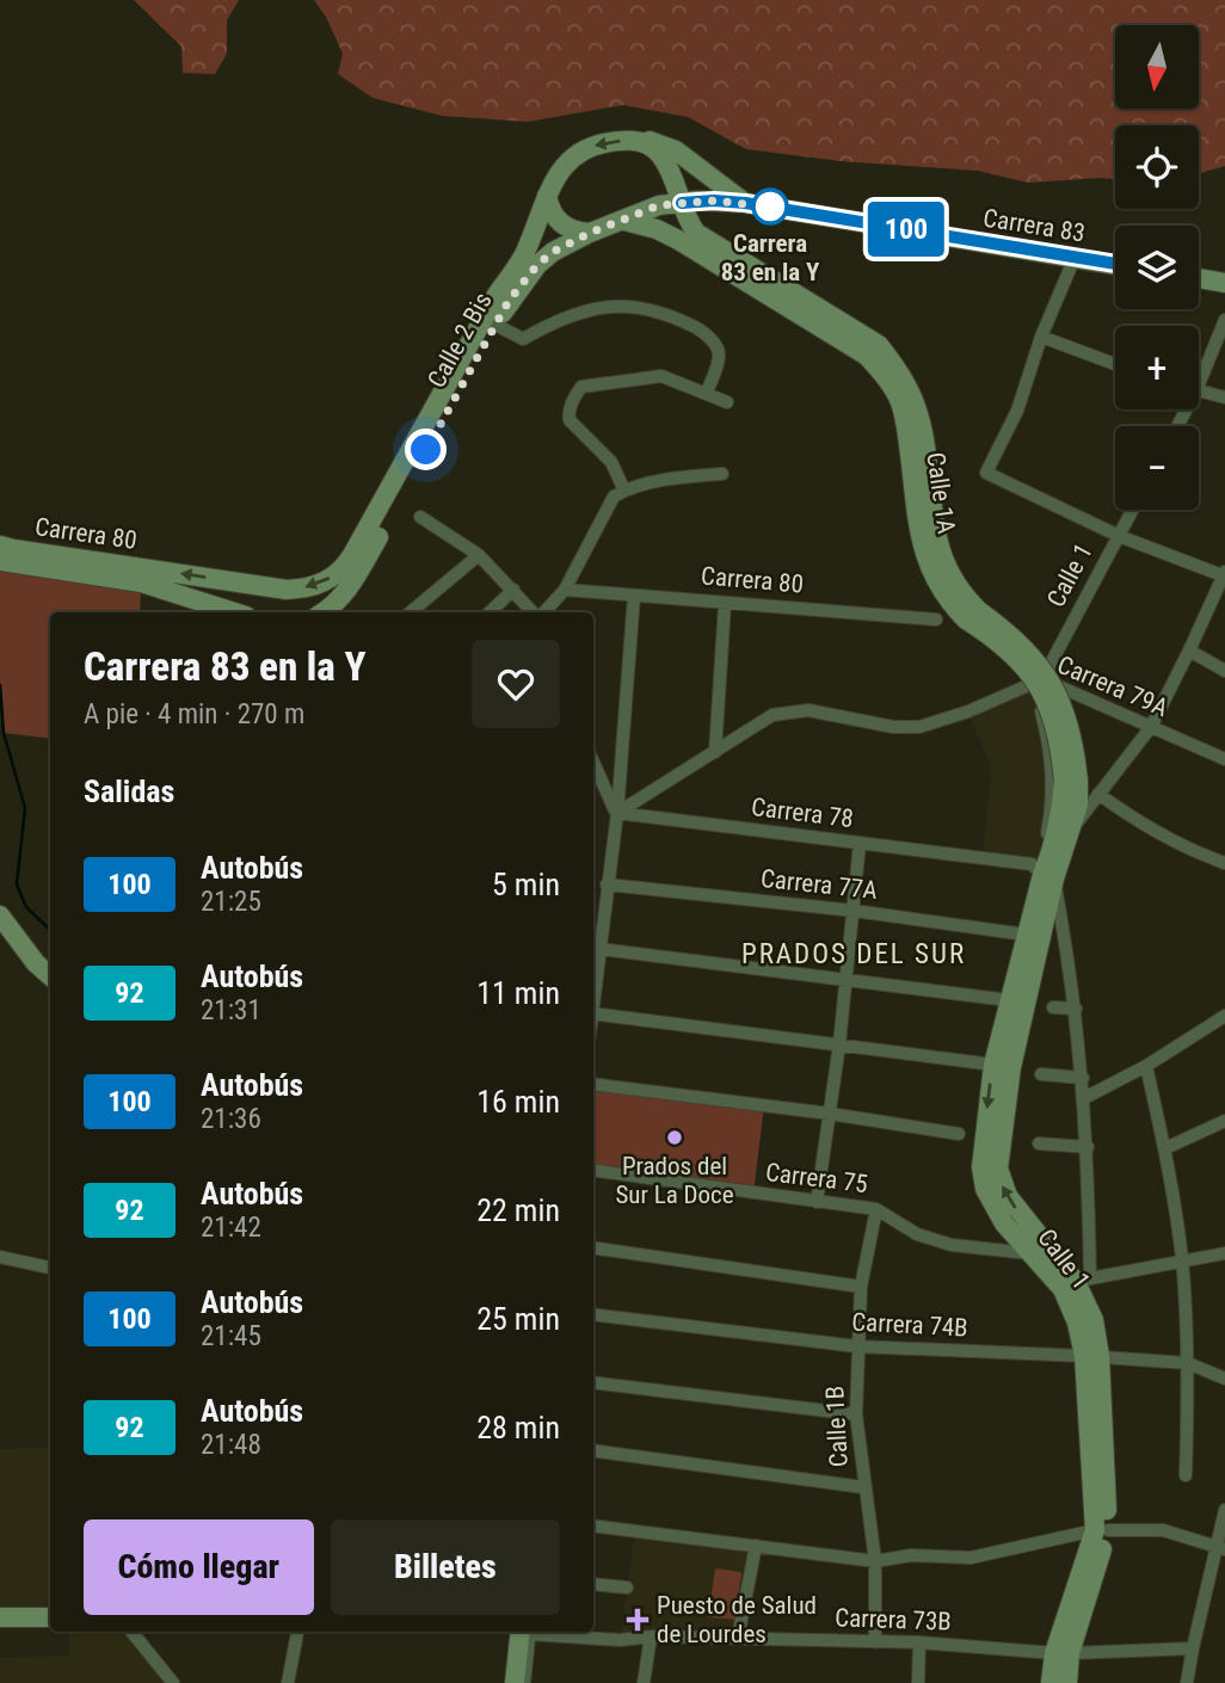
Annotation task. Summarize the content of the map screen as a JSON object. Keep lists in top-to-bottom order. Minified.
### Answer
{"streets":{"street":["Carrera 83","Calle 2 Bis","Calle 1A","Carrera 80","Calle 1","Carrera 79A","Carrera 78","Carrera 77A","Carrera 75","Carrera 74B","Calle 1B","Carrera 73B"]},"crossings":[["Carrera 83","Calle 2 Bis"],["Carrera 83","Calle 1A"],["Calle 2 Bis","Calle 1A"],["Calle 2 Bis","Carrera 80"],["Calle 1A","Calle 1"],["Calle 1A","Carrera 78"],["Calle 1","Carrera 79A"],["Calle 1","Carrera 78"],["Calle 1","Carrera 77A"],["Calle 1","Carrera 75"],["Calle 1","Carrera 74B"],["Calle 1","Carrera 73B"],["Carrera 79A","Carrera 78"],["Carrera 75","Calle 1B"],["Carrera 74B","Calle 1B"],["Calle 1B","Carrera 73B"]],"districts":["PRADOS DEL SUR"],"places":{"other":["Carrera 83 en la Y","Prados del Sur La Doce"],"health":["Puesto de Salud de Lourdes"]},"lines":["bus line 100"],"north":"bottom","page":{"on_map":"100","map_buttons":["+","−"],"heading":[["Carrera 83 en la Y","A pie · 4 min · 270 m"],"Salidas"],"list":[{"mark":"100","name":"Autobús","note":"21:25","value":"5 min"},{"mark":"92","name":"Autobús","note":"21:31","value":"11 min"},{"mark":"100","name":"Autobús","note":"21:36","value":"16 min"},{"mark":"92","name":"Autobús","note":"21:42","value":"22 min"},{"mark":"100","name":"Autobús","note":"21:45","value":"25 min"},{"mark":"92","name":"Autobús","note":"21:48","value":"28 min"}],"buttons":["Cómo llegar","Billetes"]}}
